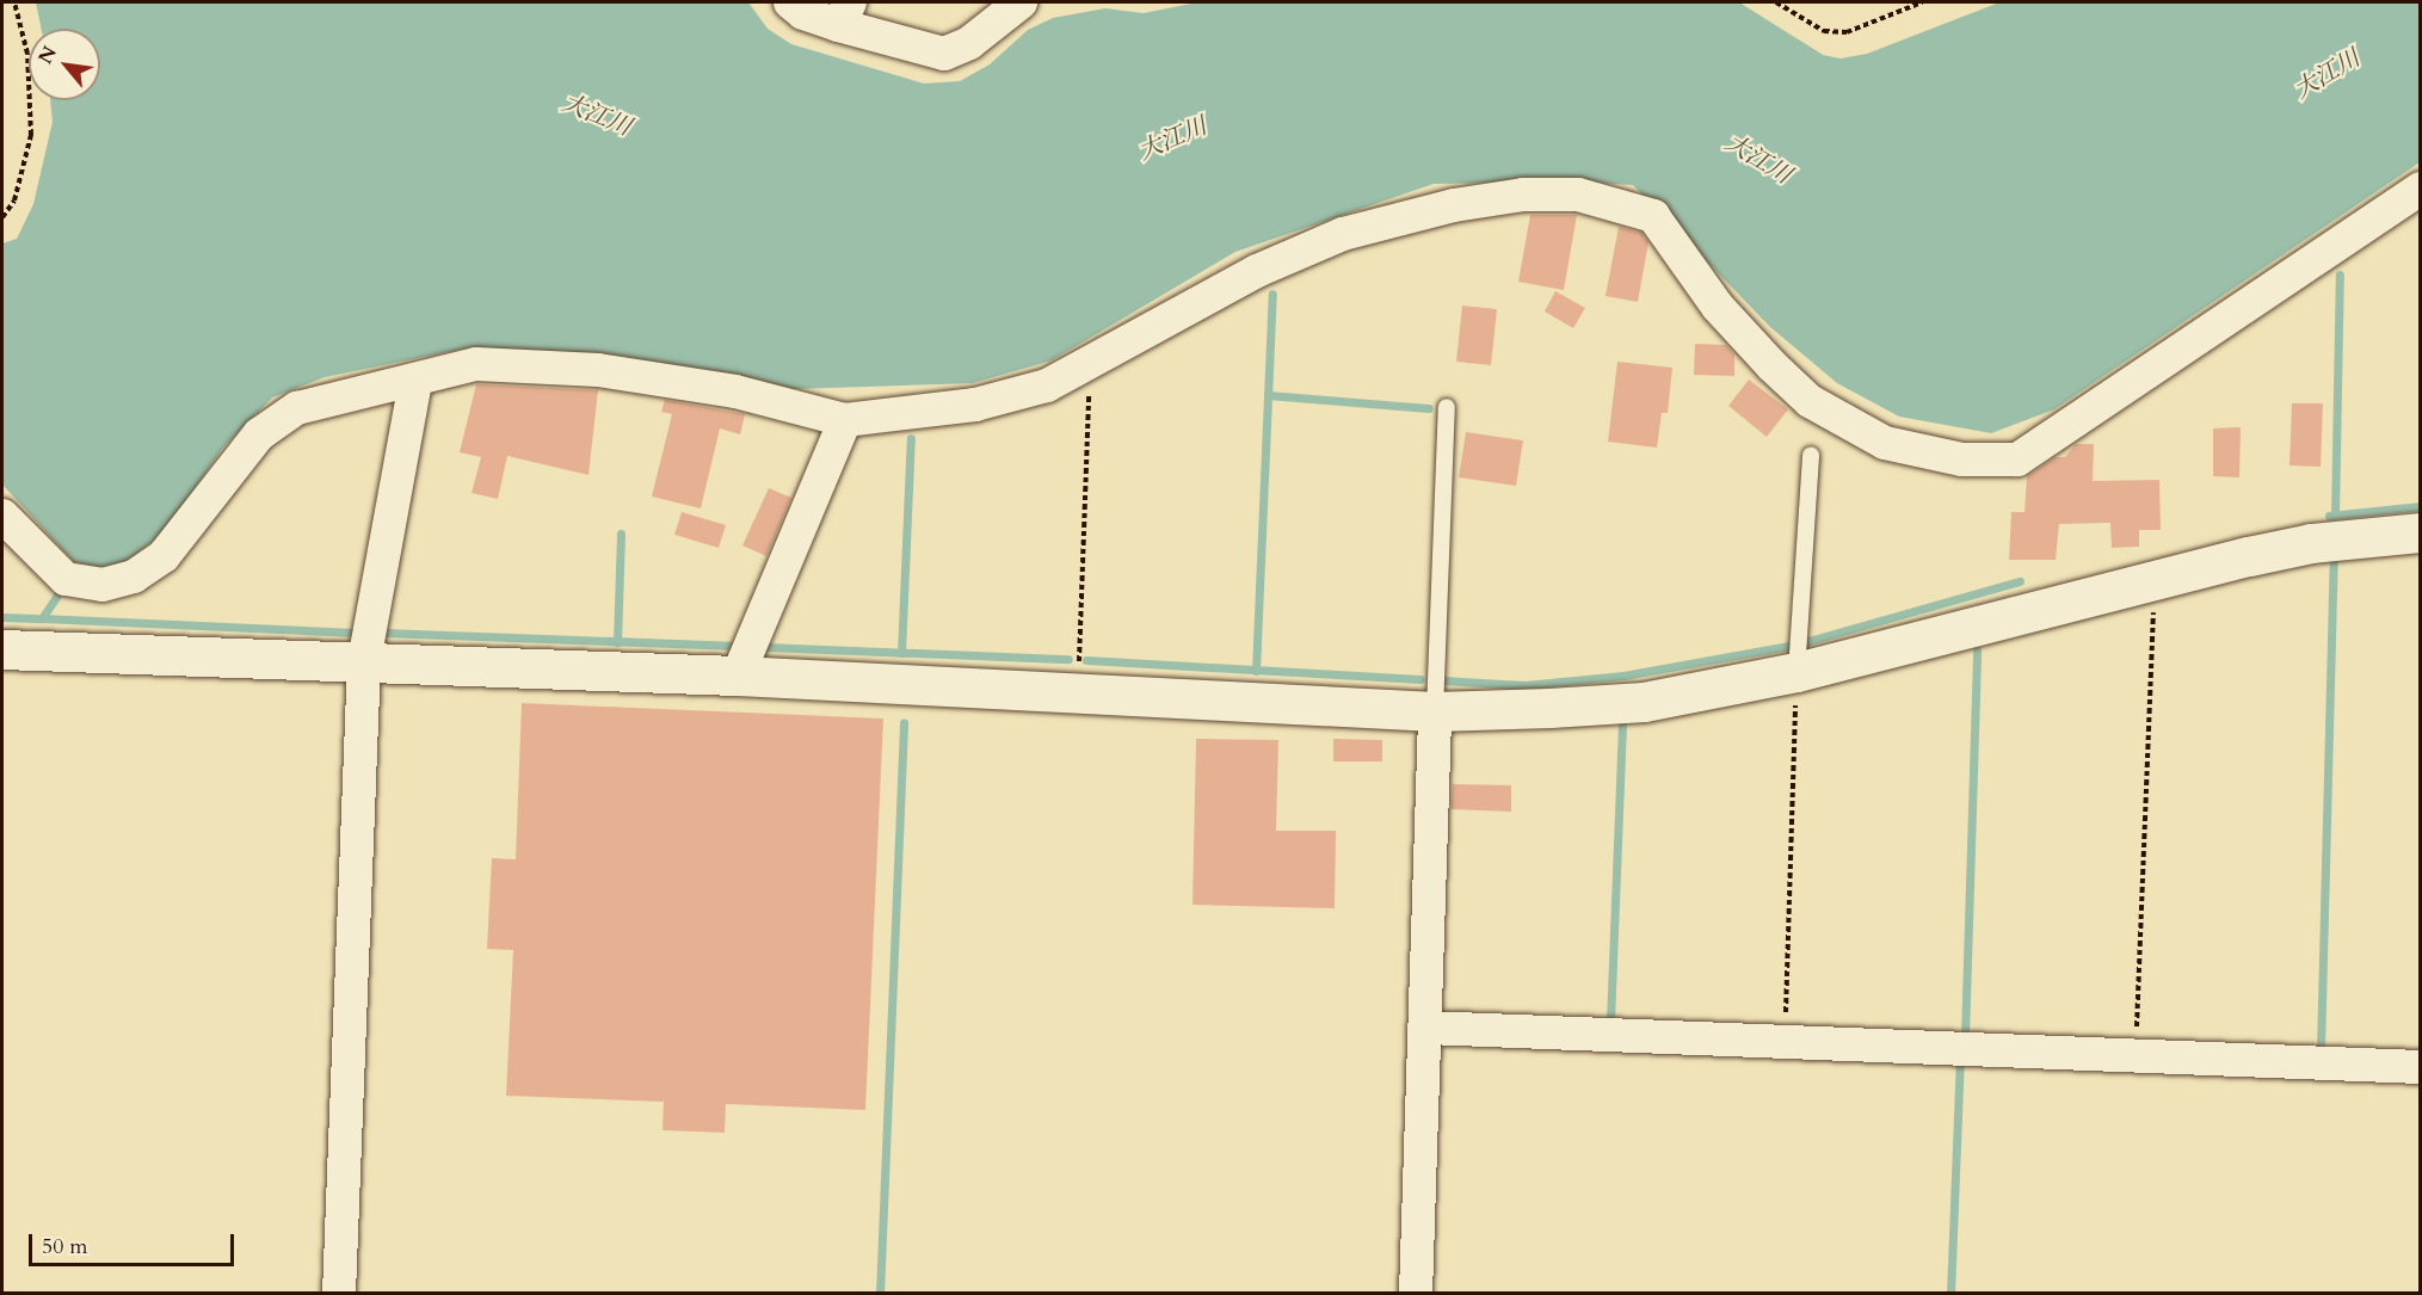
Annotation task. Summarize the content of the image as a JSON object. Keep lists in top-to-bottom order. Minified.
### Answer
{"water":["大江川"],"scale_bar":"50 m","north":"top left"}
